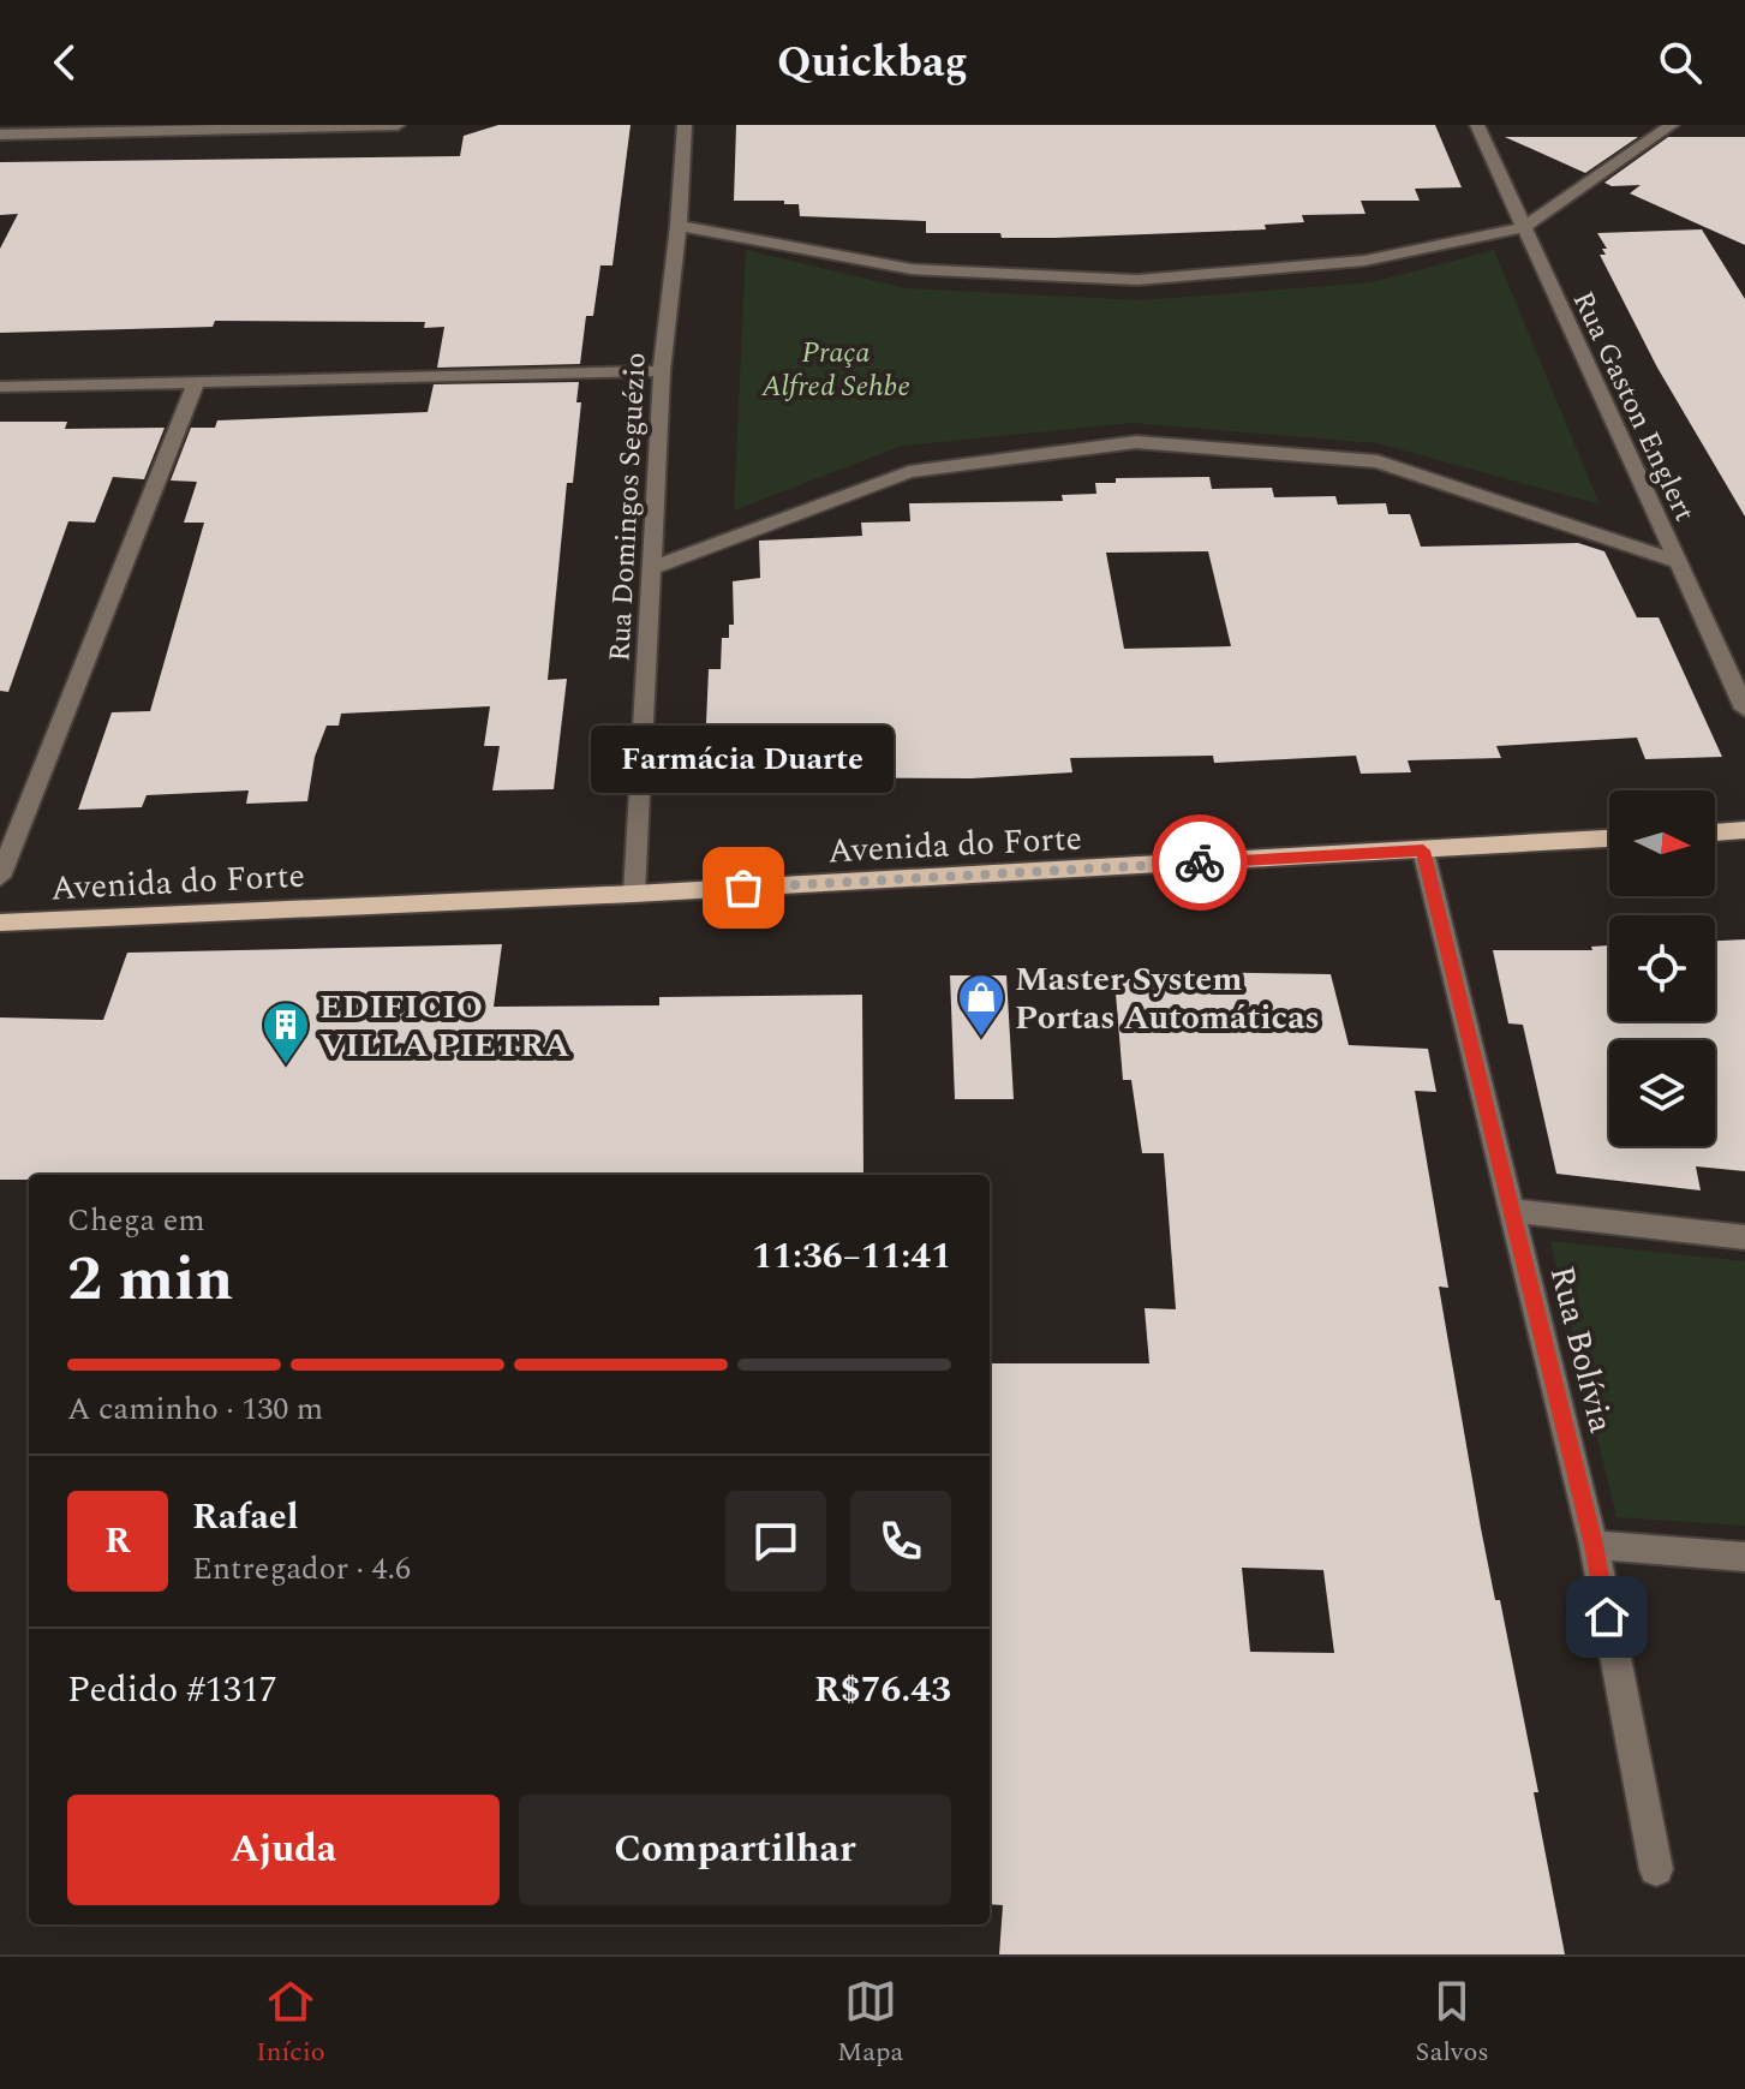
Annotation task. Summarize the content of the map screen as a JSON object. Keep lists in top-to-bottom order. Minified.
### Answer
{"streets":{"main road":["Avenida do Forte"],"street":["Rua Gaston Englert","Rua Domingos Seguézio","Rua Bolívia"]},"crossings":[["Rua Domingos Seguézio","Avenida do Forte"],["Avenida do Forte","Rua Bolívia"]],"parks":["Praça Alfred Sehbe"],"places":{"other":["Farmácia Duarte"],"shop":["Master System Portas Automáticas"],"building":["EDIFICIO VILLA PIETRA"]},"north":"right","page":{"header":"Quickbag","bubble":"Farmácia Duarte","heading":["2 min","Chega em","11:36–11:41"],"panel":["Rafael","Entregador · 4.6","Pedido #1317","R$76.43"],"bar":"A caminho · 130 m","round":"R","buttons":["Ajuda","Compartilhar"],"tabs":["Início","Mapa","Salvos"]}}
